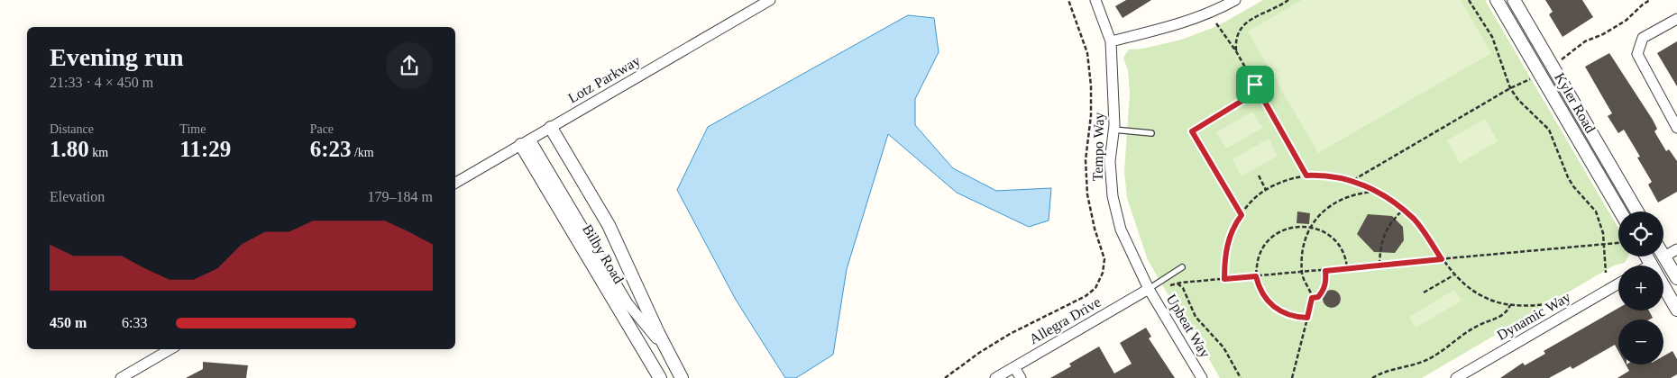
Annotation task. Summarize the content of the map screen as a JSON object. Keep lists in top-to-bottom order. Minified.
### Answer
{"streets":{"street":["Lotz Parkway","Kyler Road","Tempo Way","Bilby Road","Dynamic Way","Allegra Drive","Upbeat Way"]},"crossings":[["Lotz Parkway","Bilby Road"],["Tempo Way","Allegra Drive"],["Tempo Way","Upbeat Way"],["Allegra Drive","Upbeat Way"]],"page":{"heading":["Evening run","21:33 · 4 × 450 m"],"stats":[["Distance","1.80 km"],["Time","11:29"],["Pace","6:23 /km"]],"chart":["Elevation","179–184 m"],"map_buttons":["+","−"],"list":[{"name":"450 m","note":"6:33"}]}}
